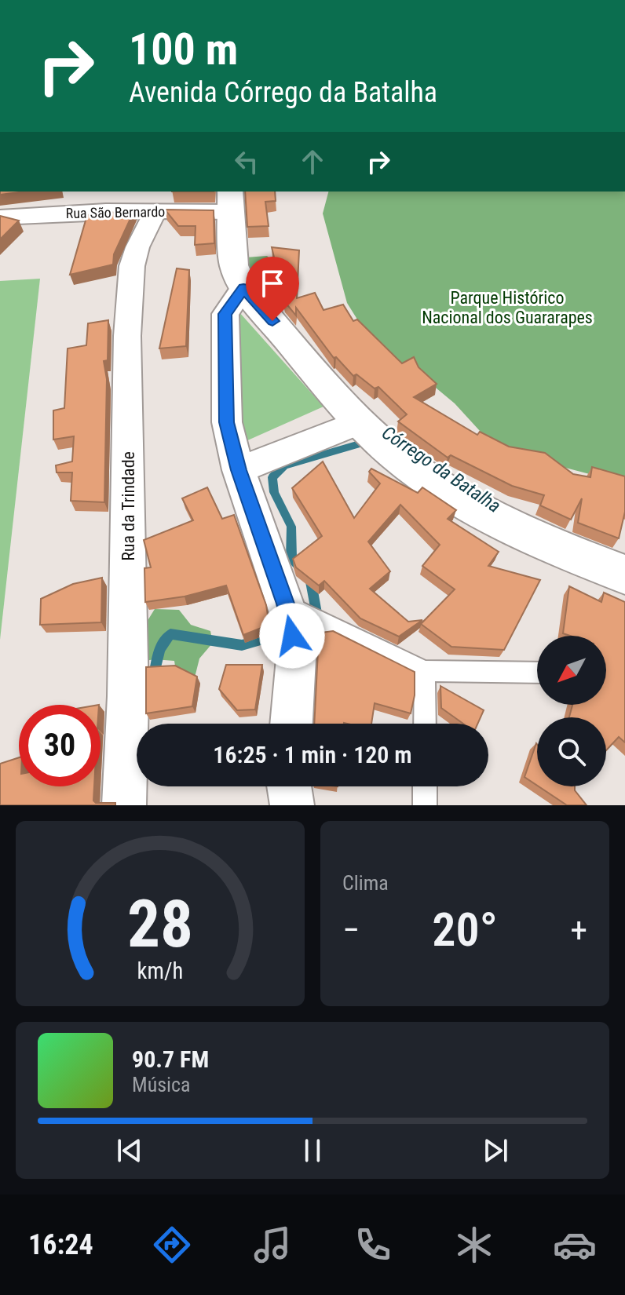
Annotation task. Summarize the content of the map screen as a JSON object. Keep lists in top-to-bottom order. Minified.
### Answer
{"streets":{"street":["Rua São Bernardo","Rua da Trindade"]},"crossings":[["Rua São Bernardo","Rua da Trindade"]],"water":["Córrego da Batalha"],"parks":["Parque Histórico Nacional dos Guararapes"],"north":"bottom left","page":{"turn":["100 m","Avenida Córrego da Batalha"],"limit":"30","trip":"16:25 · 1 min · 120 m","tile":"Clima","heat":["−","20°","+"],"song":["90.7 FM","Música"],"tabs":"16:24","gauge":["28","km/h"]}}
